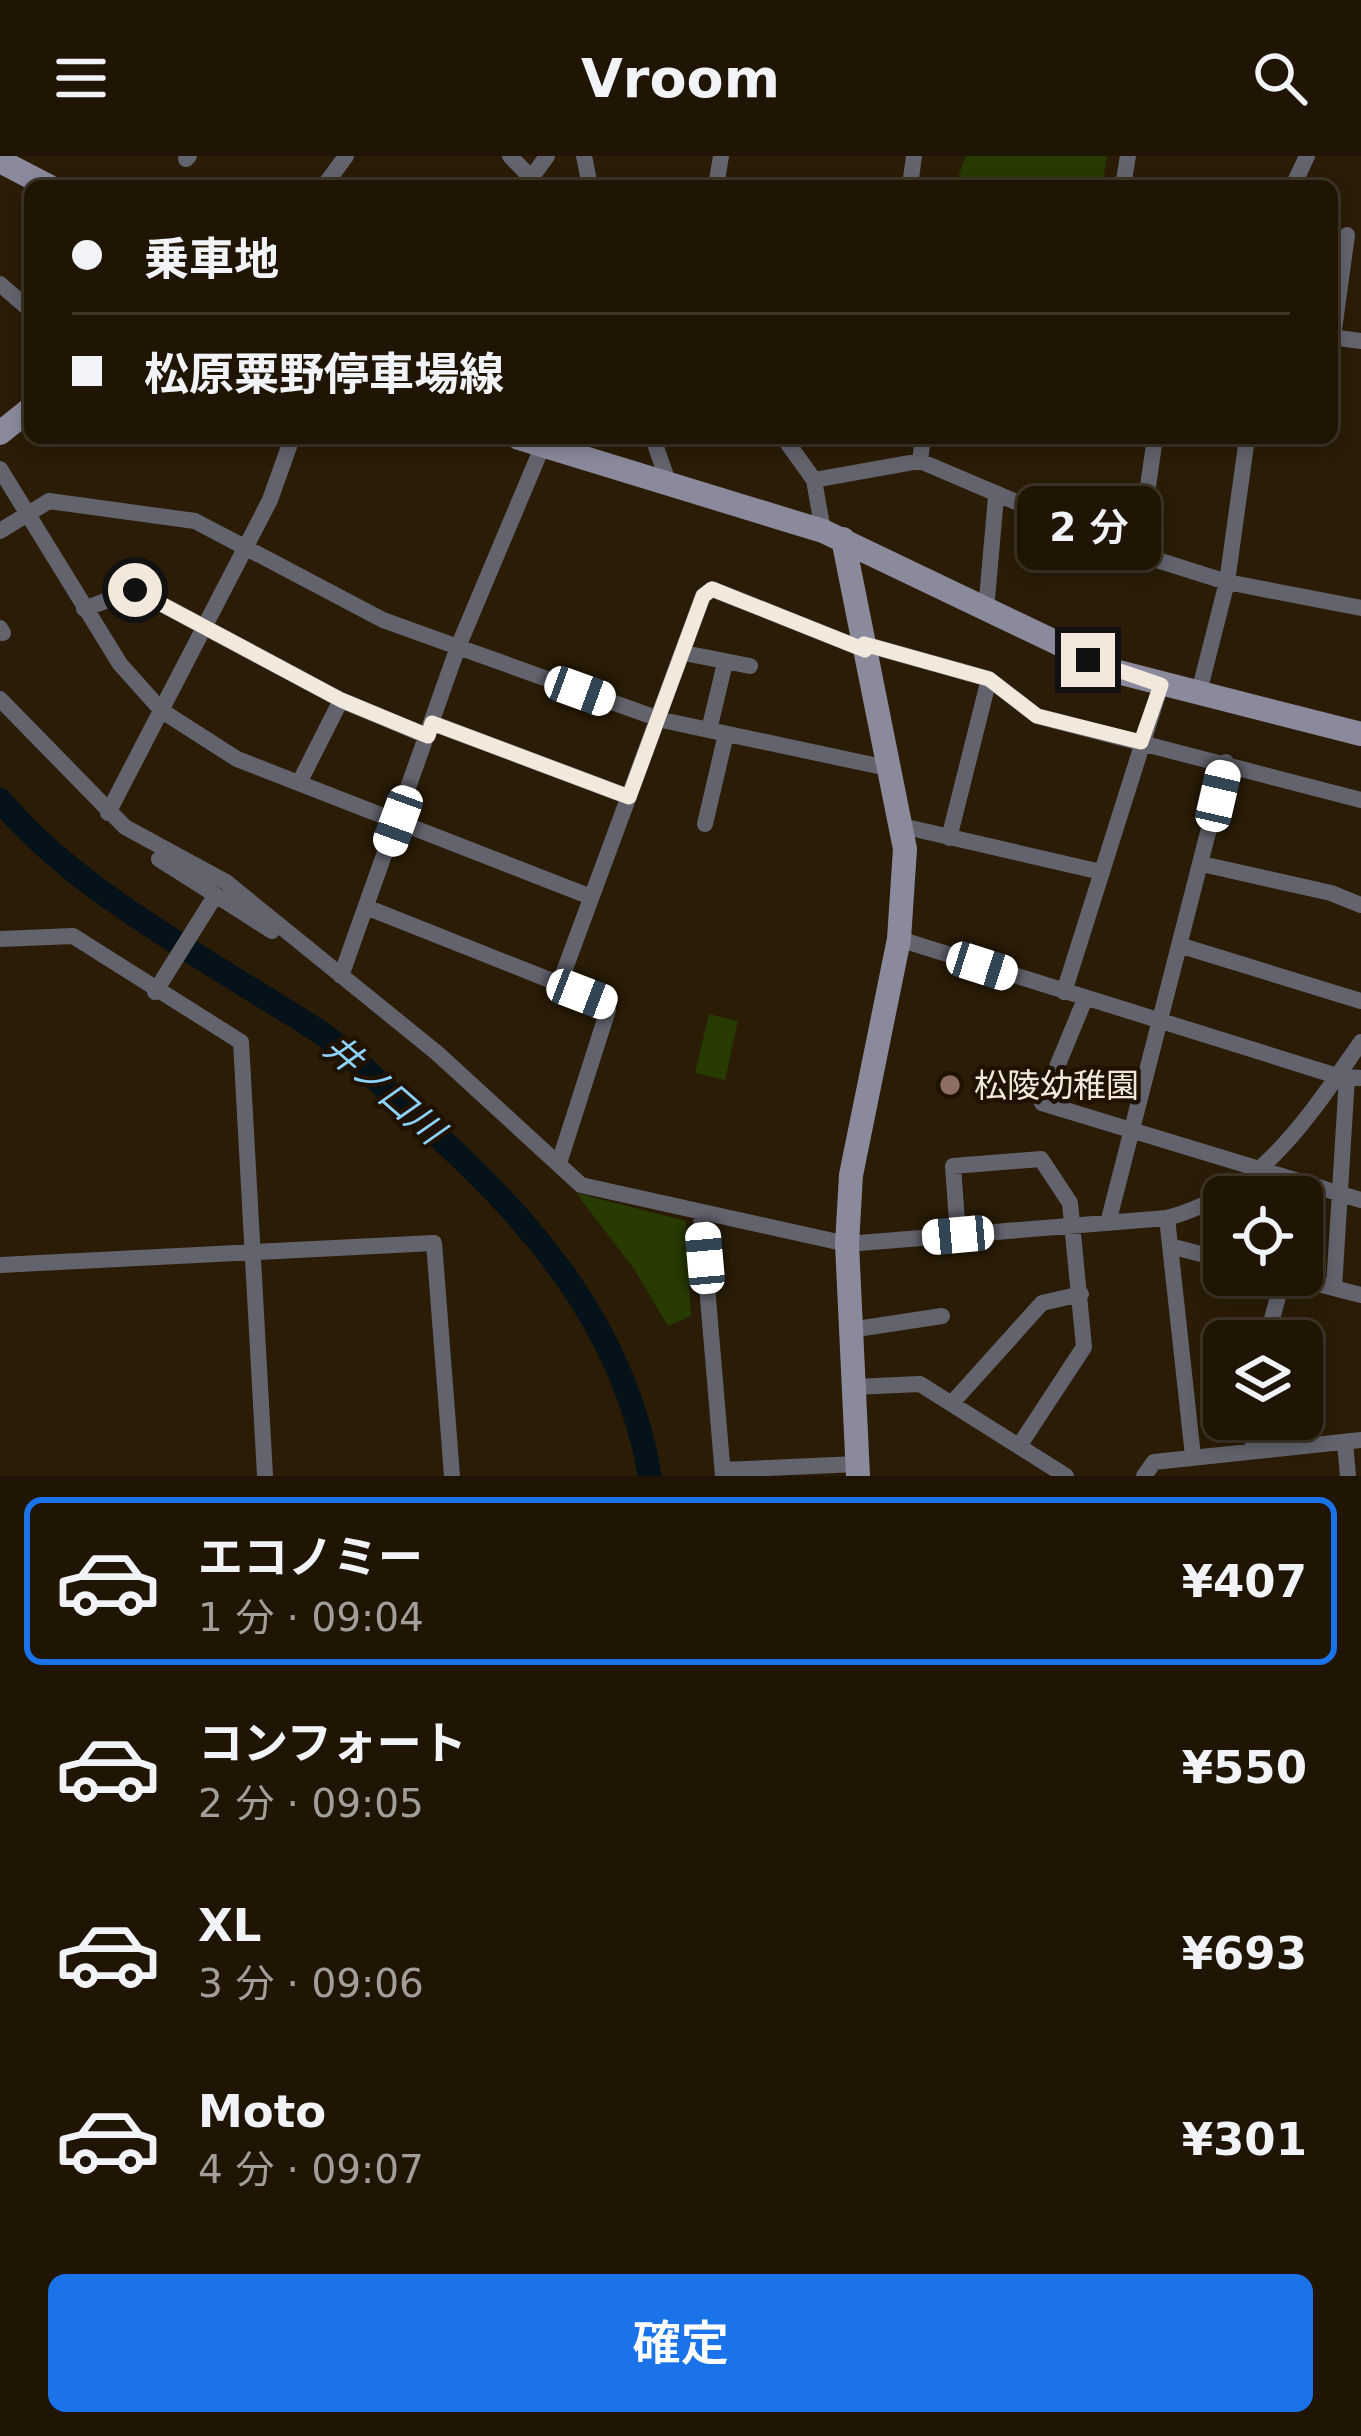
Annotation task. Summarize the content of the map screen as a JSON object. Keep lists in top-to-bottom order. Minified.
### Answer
{"water":["井ノ口川"],"places":["松陵幼稚園"],"page":{"header":"Vroom","banner":["乗車地","松原粟野停車場線"],"bubble":"2 分","list":[{"name":"エコノミー","note":"1 分 · 09:04","value":"¥407"},{"name":"コンフォート","note":"2 分 · 09:05","value":"¥550"},{"name":"XL","note":"3 分 · 09:06","value":"¥693"},{"name":"Moto","note":"4 分 · 09:07","value":"¥301"}],"buttons":"確定"}}
